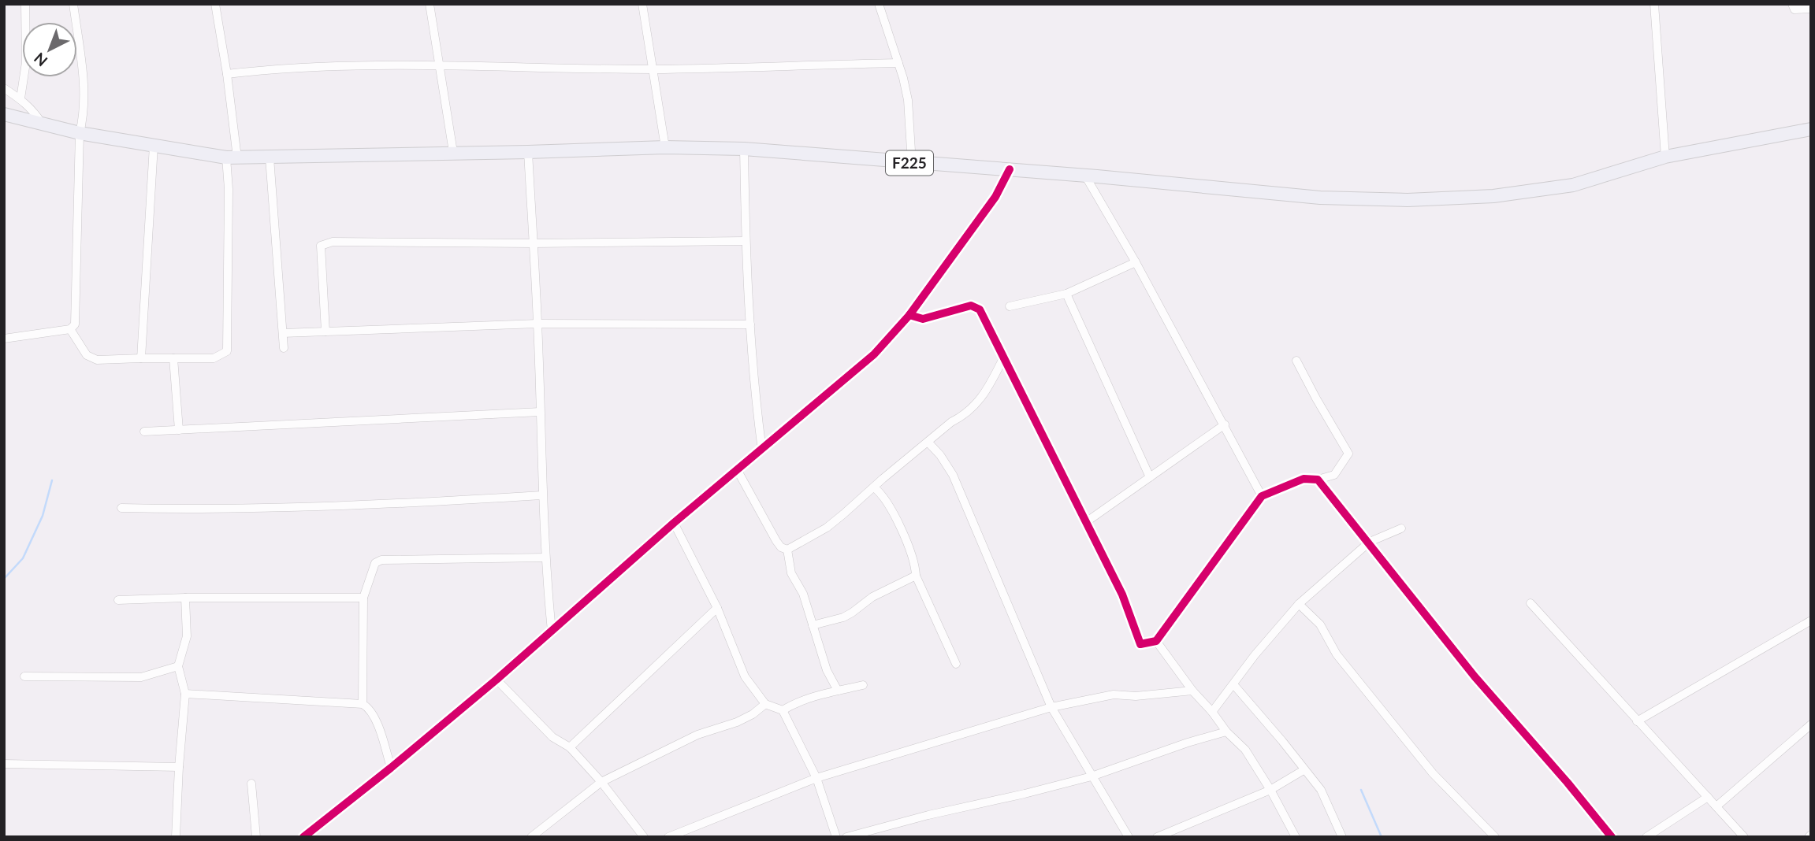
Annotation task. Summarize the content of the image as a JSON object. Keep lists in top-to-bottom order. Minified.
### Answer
{"streets":{"main road":["F225"]},"north":"bottom left"}
